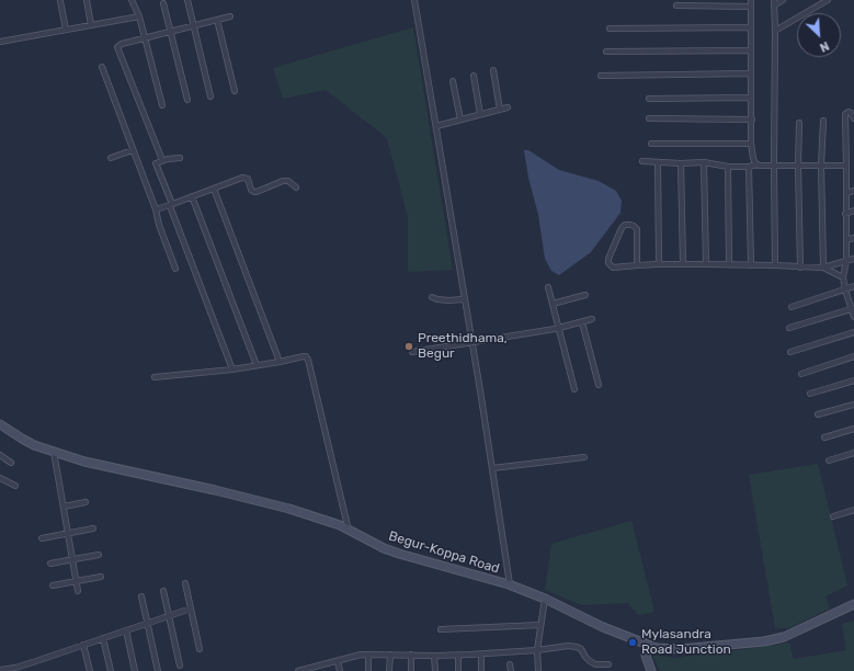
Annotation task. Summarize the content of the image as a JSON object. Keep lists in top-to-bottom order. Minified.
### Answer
{"streets":{"main road":["Begur-Koppa Road"]},"places":["Preethidhama, Begur","Mylasandra Road Junction"],"north":"bottom right"}
